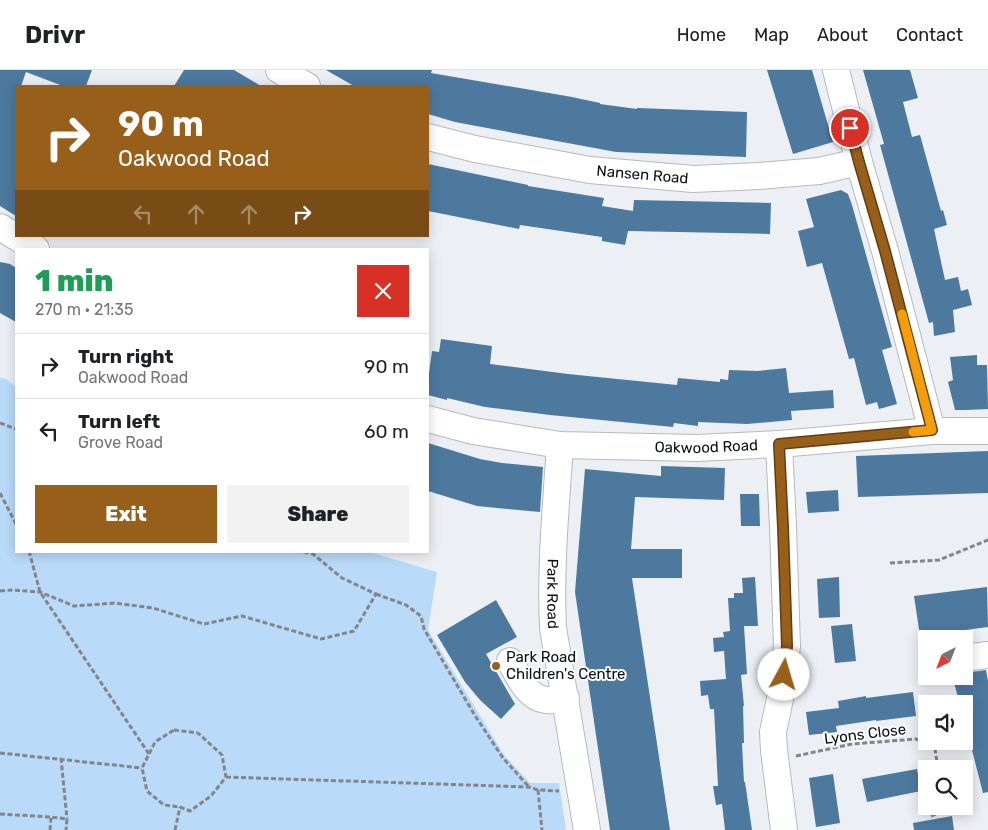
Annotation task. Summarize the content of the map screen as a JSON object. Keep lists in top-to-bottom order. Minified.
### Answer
{"streets":{"street":["Nansen Road","Oakwood Road","Park Road"],"path":["Lyons Close"]},"crossings":[["Oakwood Road","Park Road"]],"places":["Park Road Children's Centre"],"north":"bottom left","page":{"header":"Drivr","nav":["Home","Map","About","Contact"],"turn":["90 m","Oakwood Road"],"heading":["1 min","270 m · 21:35"],"list":[{"name":"Turn right","note":"Oakwood Road","value":"90 m"},{"name":"Turn left","note":"Grove Road","value":"60 m"}],"buttons":["Exit","Share"]}}
